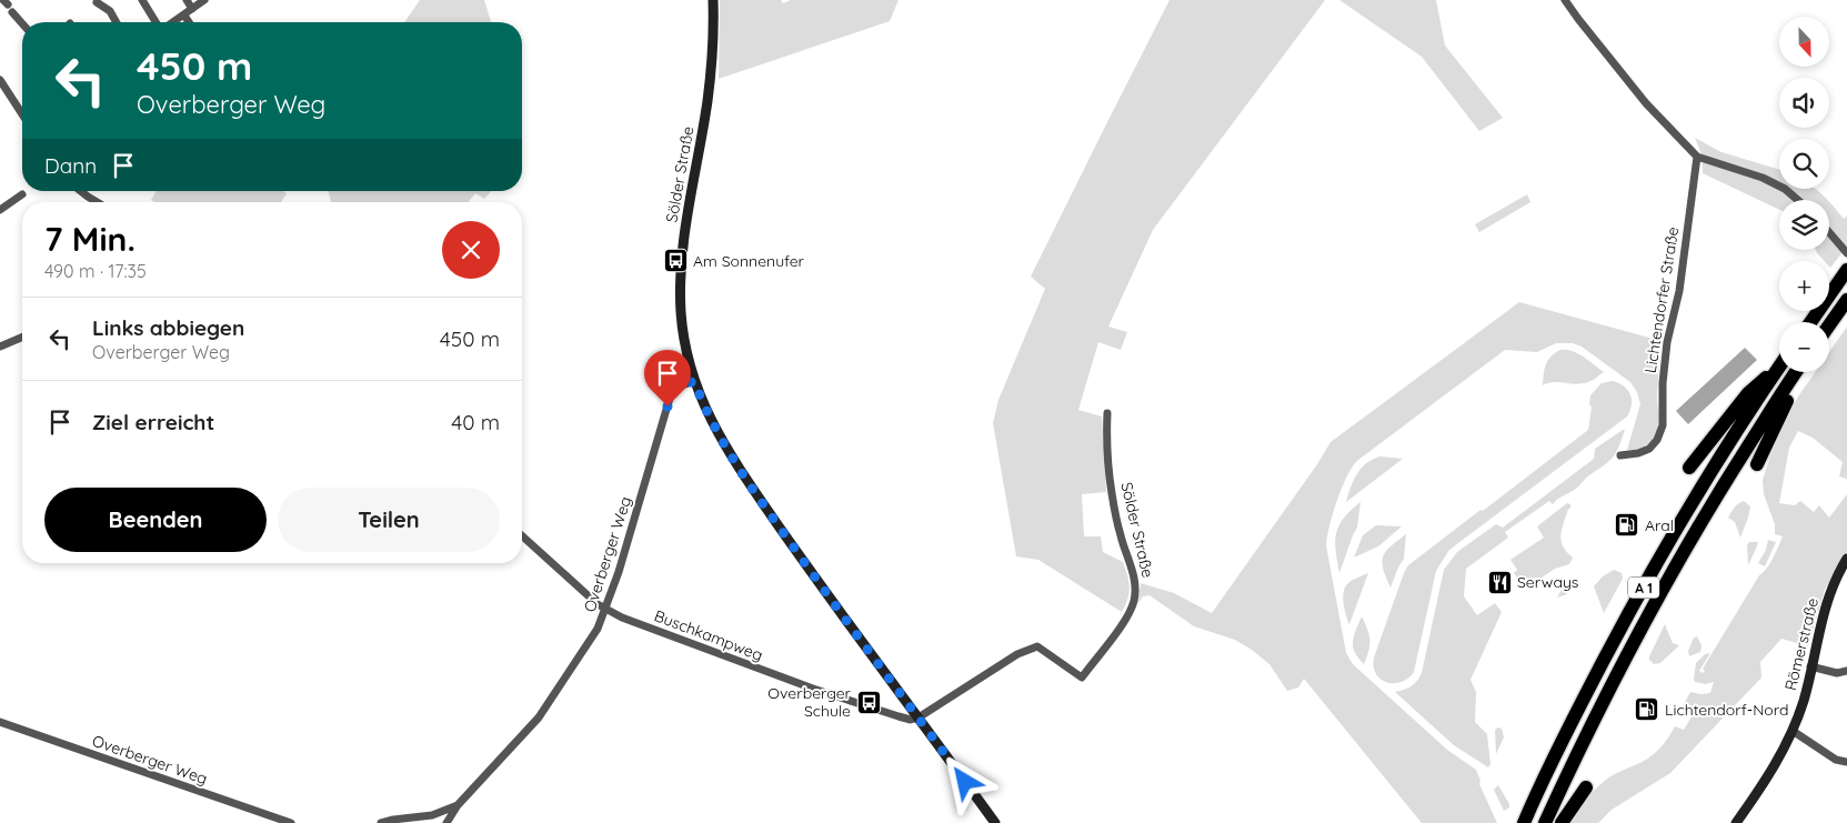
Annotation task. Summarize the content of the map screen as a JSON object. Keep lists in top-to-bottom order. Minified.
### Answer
{"streets":{"highway":["A 1"],"main road":["Sölder Straße","Römerstraße"],"street":["Lichtendorfer Straße","Overberger Weg","Buschkampweg"]},"crossings":[["Sölder Straße","Overberger Weg"],["Sölder Straße","Buschkampweg"],["Overberger Weg","Buschkampweg"]],"places":{"bus stop":["Am Sonnenufer","Overberger Schule"],"fuel station":["Aral","Lichtendorf-Nord"],"restaurant":["Serways"]},"north":"bottom","page":{"map_buttons":["+","−"],"turn":["450 m","Overberger Weg"],"then":"Dann","heading":["7 Min.","490 m · 17:35"],"list":[{"name":"Links abbiegen","note":"Overberger Weg","value":"450 m"},{"name":"Ziel erreicht","value":"40 m"}],"buttons":["Beenden","Teilen"]}}
